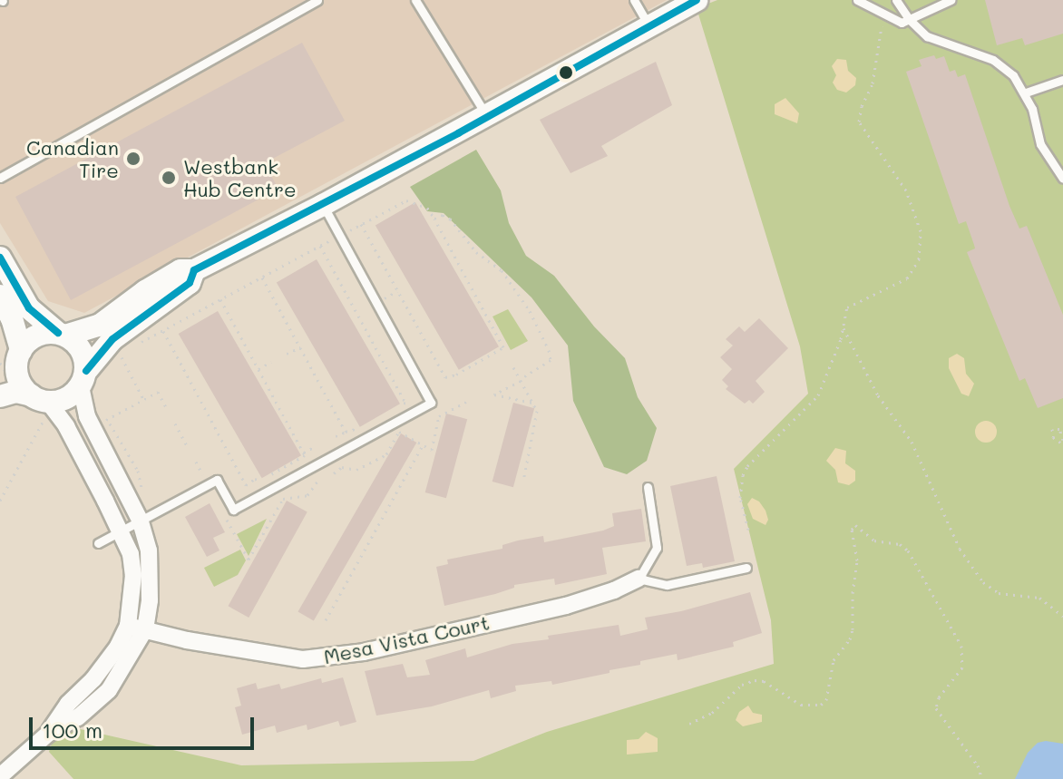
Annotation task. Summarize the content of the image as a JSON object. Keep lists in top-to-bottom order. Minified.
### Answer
{"streets":{"street":["Mesa Vista Court"]},"places":["Canadian Tire","Westbank Hub Centre"],"scale_bar":"100 m"}
